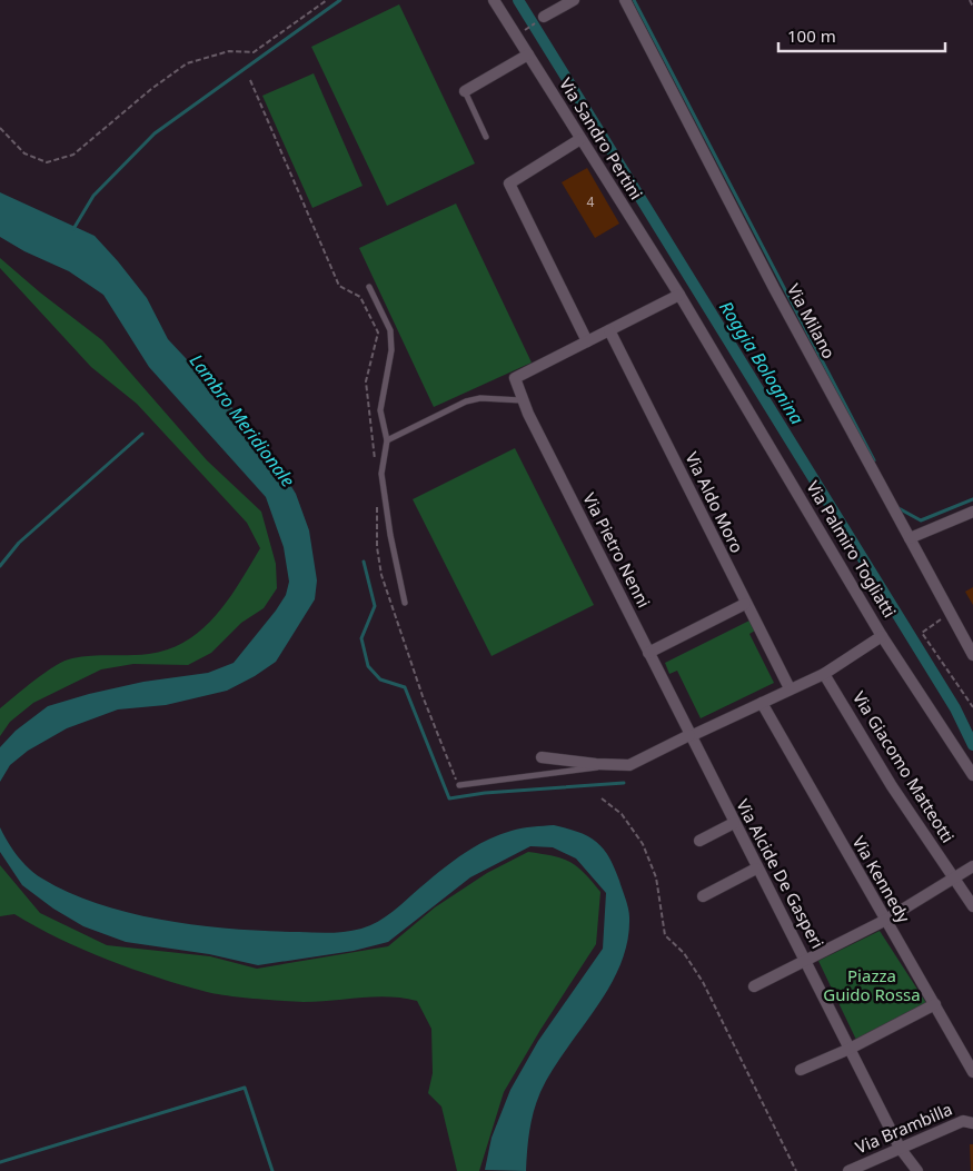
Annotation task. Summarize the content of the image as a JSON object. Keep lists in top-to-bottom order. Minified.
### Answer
{"streets":{"street":["Via Sandro Pertini","Via Milano","Via Aldo Moro","Via Palmiro Togliatti","Via Pietro Nenni","Via Giacomo Matteotti","Via Alcide De Gasperi","Via Kennedy","Via Brambilla"]},"crossings":[["Via Sandro Pertini","Via Palmiro Togliatti"],["Via Aldo Moro","Via Palmiro Togliatti"],["Via Palmiro Togliatti","Via Pietro Nenni"],["Via Palmiro Togliatti","Via Giacomo Matteotti"],["Via Palmiro Togliatti","Via Alcide De Gasperi"],["Via Palmiro Togliatti","Via Kennedy"],["Via Pietro Nenni","Via Alcide De Gasperi"],["Via Alcide De Gasperi","Via Brambilla"]],"water":["Roggia Bolognina","Lambro Meridionale"],"parks":["Piazza Guido Rossa"],"house_numbers":["4"],"scale_bar":"100 m"}
